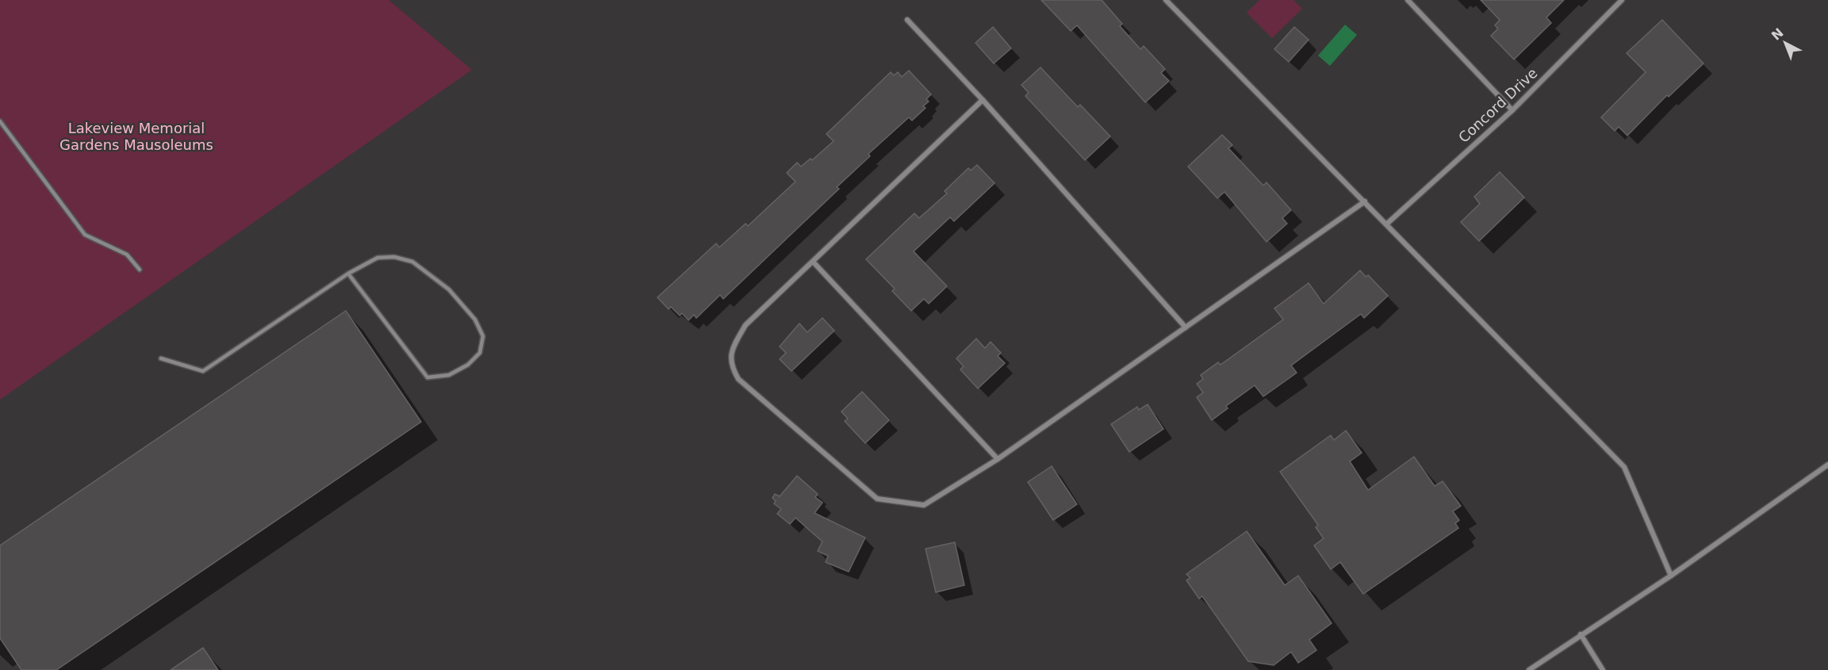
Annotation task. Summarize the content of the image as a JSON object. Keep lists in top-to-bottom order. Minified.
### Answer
{"streets":{"street":["Concord Drive"]},"parks":["Lakeview Memorial Gardens Mausoleums"],"north":"top left"}
